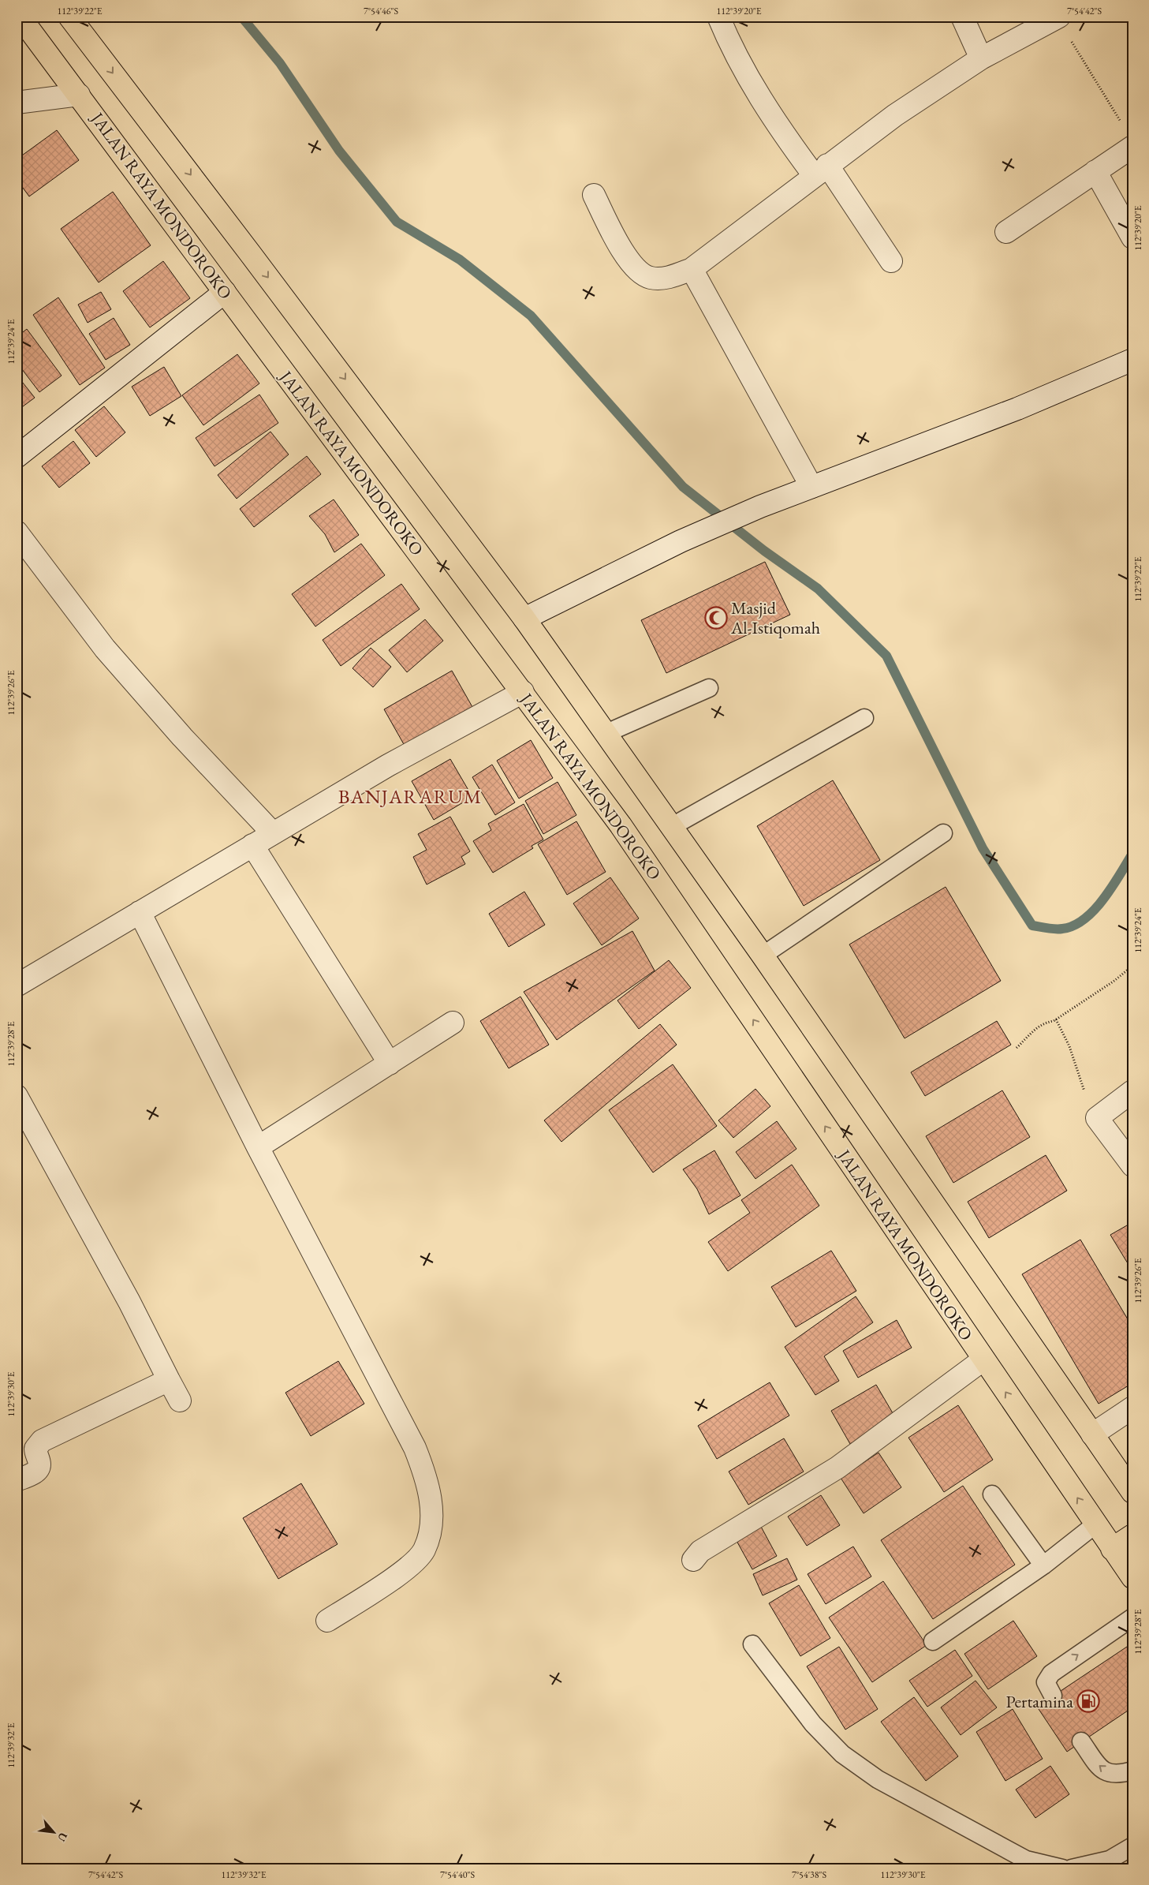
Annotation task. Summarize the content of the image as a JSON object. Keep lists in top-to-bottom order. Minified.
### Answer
{"streets":{"highway":["JALAN RAYA MONDOROKO"]},"districts":["BANJARARUM"],"places":{"mosque":["Masjid Al-Istiqomah"],"fuel station":["Pertamina"]},"north":"bottom right","coordinates":["112°39'22\"E","7°54'46\"S","112°39'20\"E","7°54'42\"S","112°39'24\"E","112°39'26\"E","112°39'28\"E","112°39'30\"E","112°39'32\"E","7°54'40\"S","7°54'38\"S"]}
